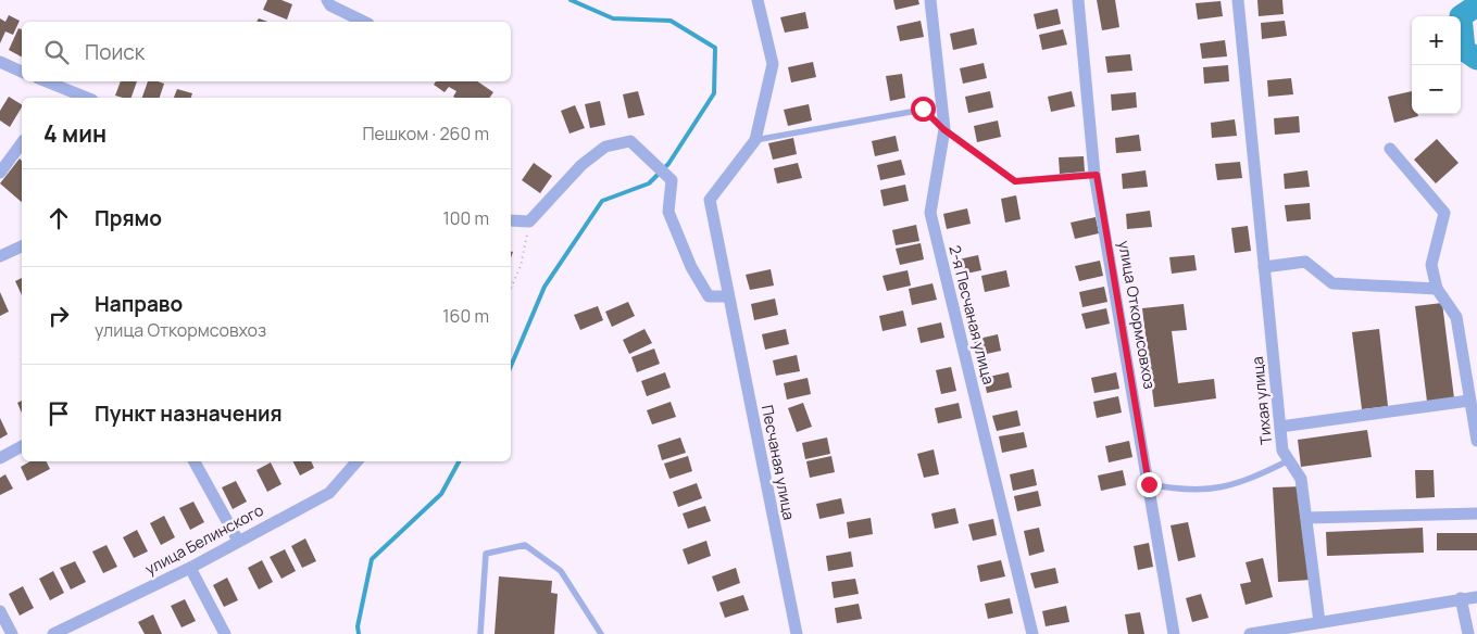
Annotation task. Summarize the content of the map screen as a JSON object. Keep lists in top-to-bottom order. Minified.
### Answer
{"streets":{"street":["2-я Песчаная улица","улица Откормсовхоз","Тихая улица","Песчаная улица","улица Белинского"]},"page":{"map_buttons":["+","−"],"search":"Поиск","heading":["4 мин","Пешком · 260 m"],"list":[["Прямо","100 m"],["Направо","улица Откормсовхоз","160 m"],"Пункт назначения"]}}
